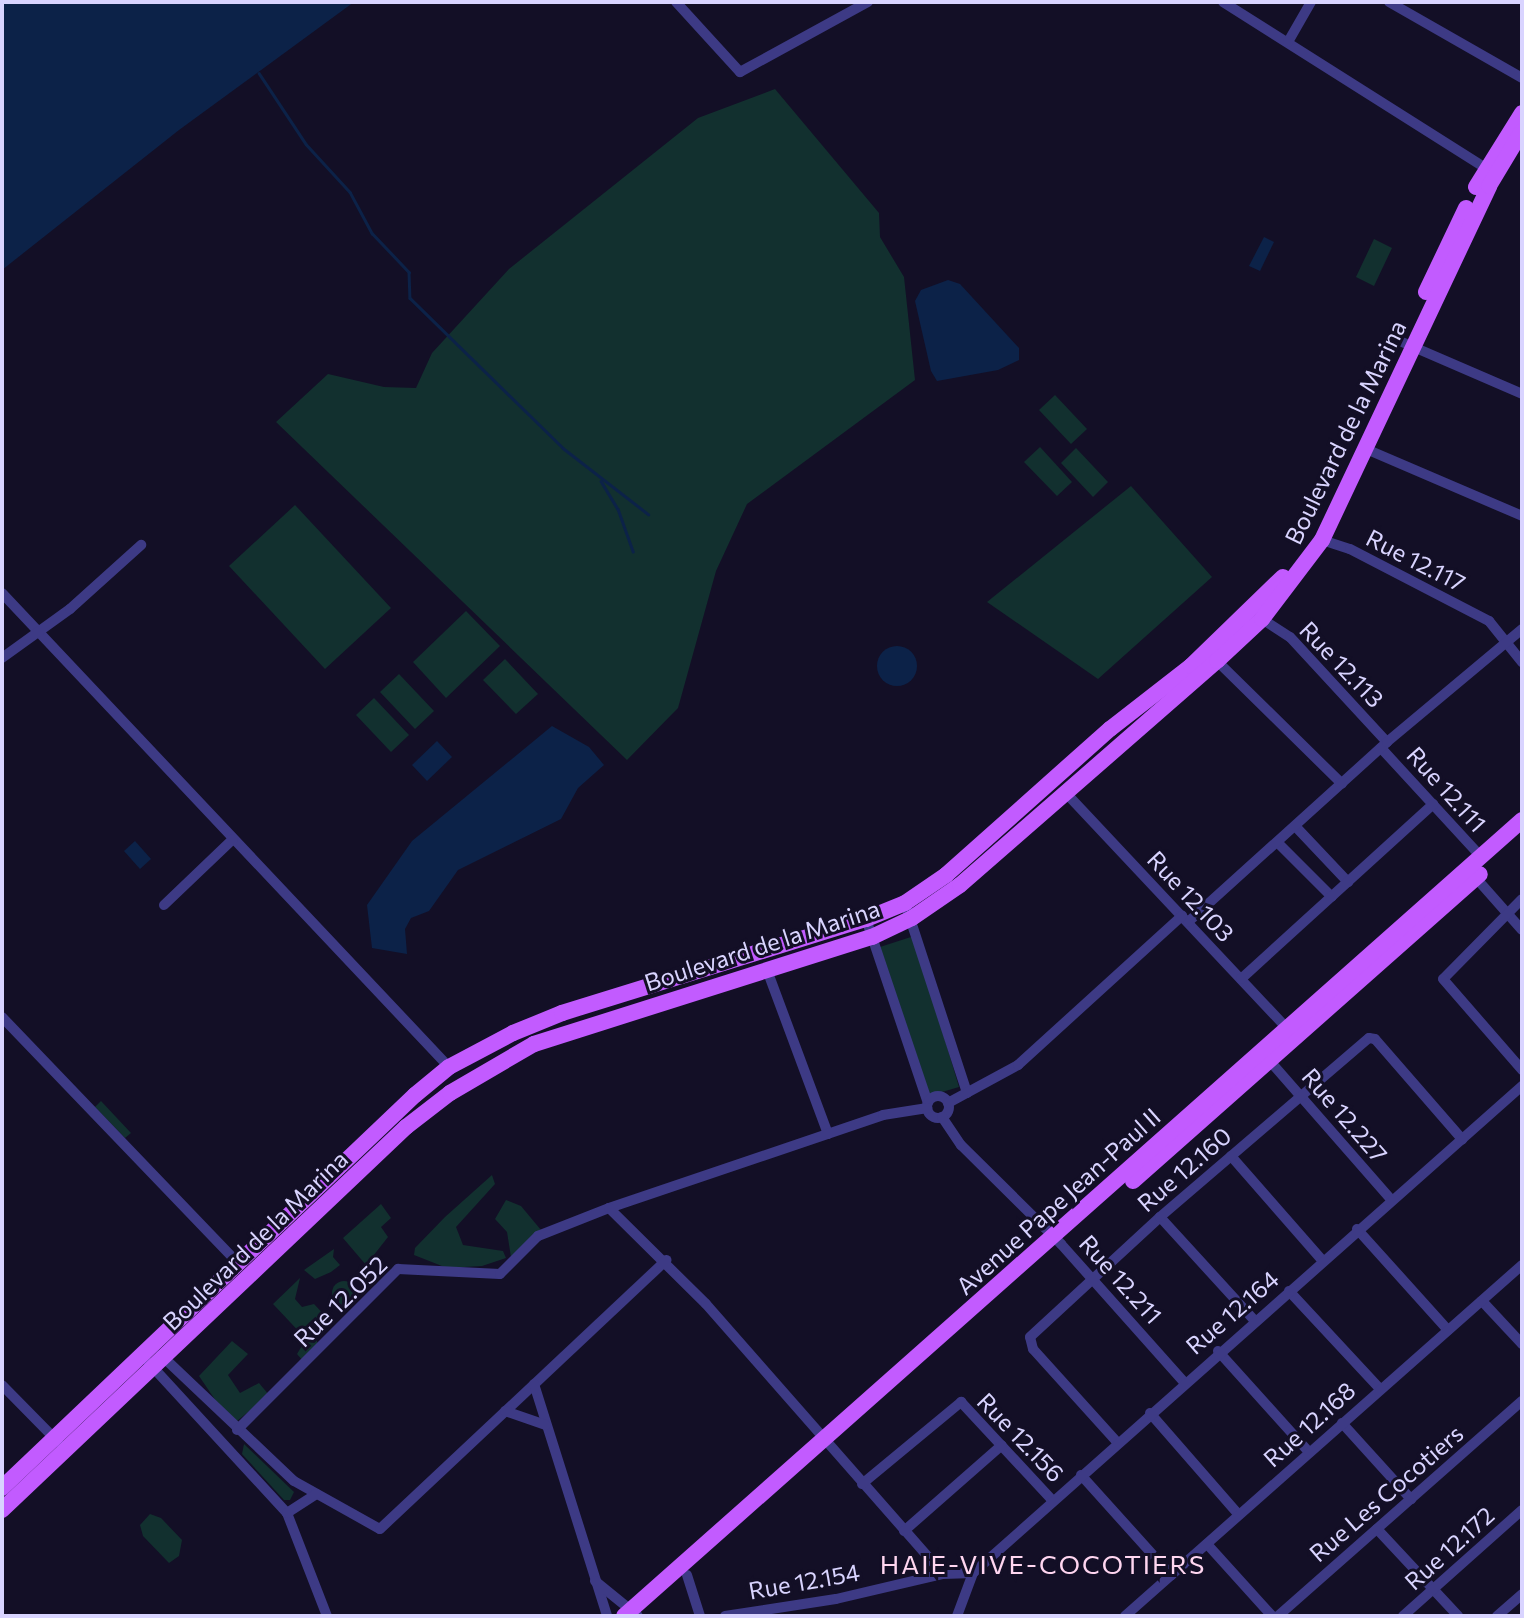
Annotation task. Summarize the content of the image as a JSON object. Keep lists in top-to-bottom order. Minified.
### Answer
{"streets":{"main road":["Boulevard de la Marina","Avenue Pape Jean-Paul II"],"street":["Rue 12.117","Rue 12.113","Rue 12.111","Rue 12.103","Rue 12.227","Rue 12.160","Rue 12.211","Rue 12.052","Rue 12.164","Rue 12.168","Rue 12.156","Rue Les Cocotiers","Rue 12.172","Rue 12.154"]},"crossings":[["Boulevard de la Marina","Rue 12.117"],["Boulevard de la Marina","Rue 12.113"],["Boulevard de la Marina","Rue 12.103"],["Rue 12.113","Rue 12.111"],["Rue 12.111","Avenue Pape Jean-Paul II"],["Rue 12.103","Avenue Pape Jean-Paul II"],["Rue 12.227","Rue 12.160"],["Rue 12.227","Avenue Pape Jean-Paul II"],["Rue 12.227","Rue 12.164"],["Rue 12.160","Rue 12.211"],["Rue 12.160","Rue 12.164"],["Avenue Pape Jean-Paul II","Rue 12.211"],["Rue 12.211","Rue 12.164"],["Rue 12.164","Rue 12.156"],["Rue 12.164","Rue 12.154"]],"districts":["HAIE-VIVE-COCOTIERS"]}
